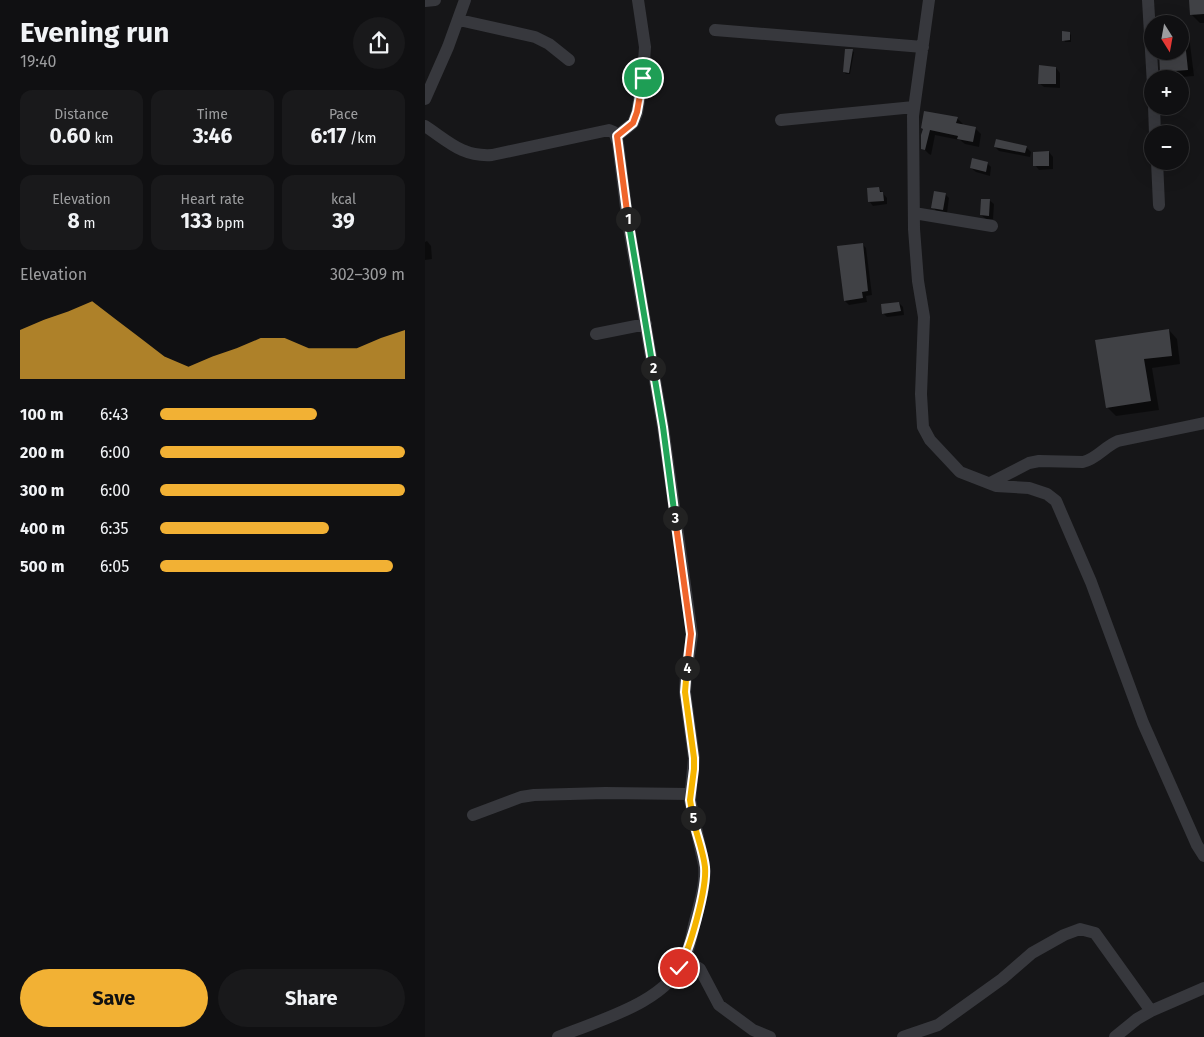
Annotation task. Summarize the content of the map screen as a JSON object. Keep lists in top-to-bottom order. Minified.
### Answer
{"north":"bottom","page":{"heading":["Evening run","19:40"],"map_buttons":["+","−"],"stats":[["Distance","0.60 km"],["Time","3:46"],["Pace","6:17 /km"],["Elevation","8 m"],["Heart rate","133 bpm"],["kcal","39"]],"pins":["1","2","3","4","5"],"chart":["Elevation","302–309 m"],"list":[{"name":"100 m","note":"6:43"},{"name":"200 m","note":"6:00"},{"name":"300 m","note":"6:00"},{"name":"400 m","note":"6:35"},{"name":"500 m","note":"6:05"}],"buttons":["Save","Share"]}}
